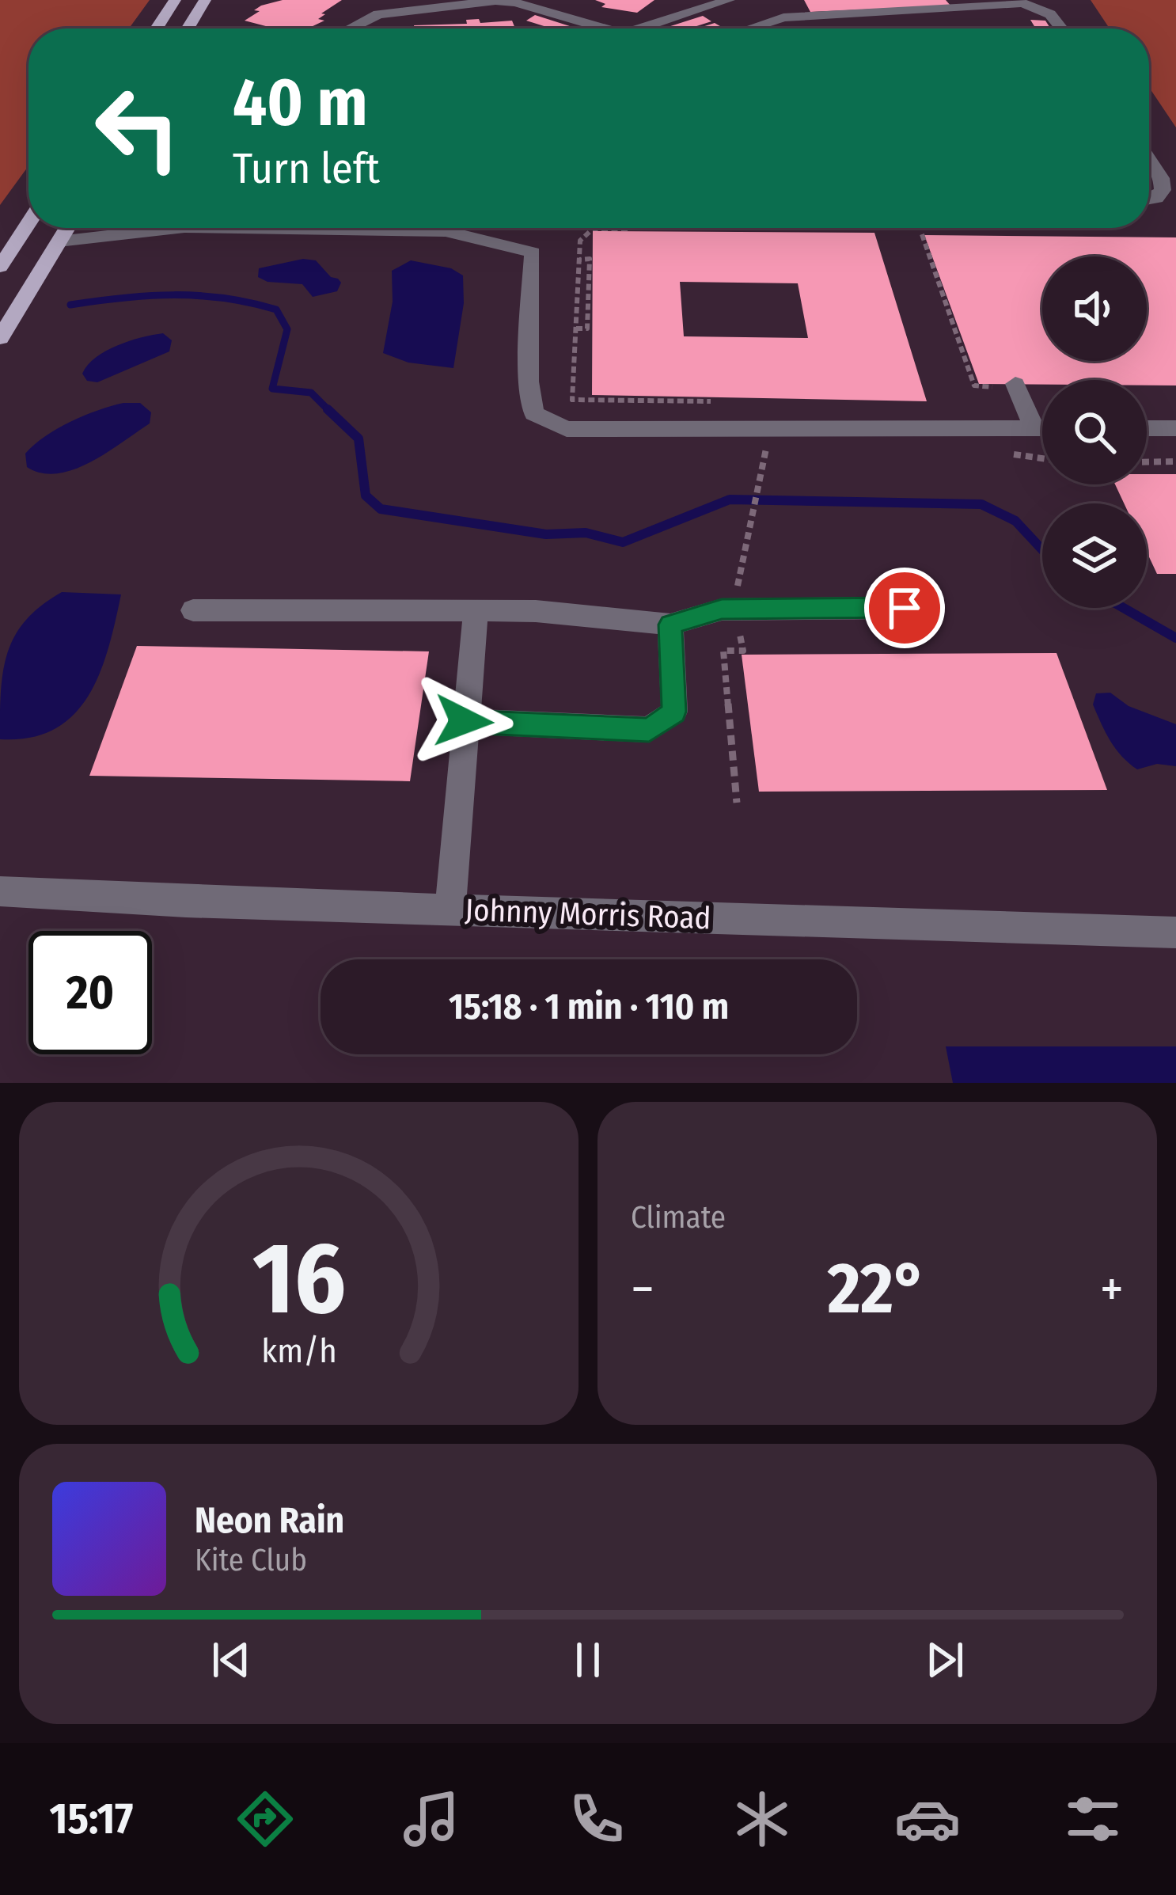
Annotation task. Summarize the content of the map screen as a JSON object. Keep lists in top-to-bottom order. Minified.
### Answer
{"streets":{"street":["Johnny Morris Road"]},"page":{"turn":["40 m","Turn left"],"limit":"20","trip":"15:18 · 1 min · 110 m","tile":"Climate","heat":["−","22°","+"],"song":["Neon Rain","Kite Club"],"tabs":"15:17","gauge":["16","km/h"]}}
